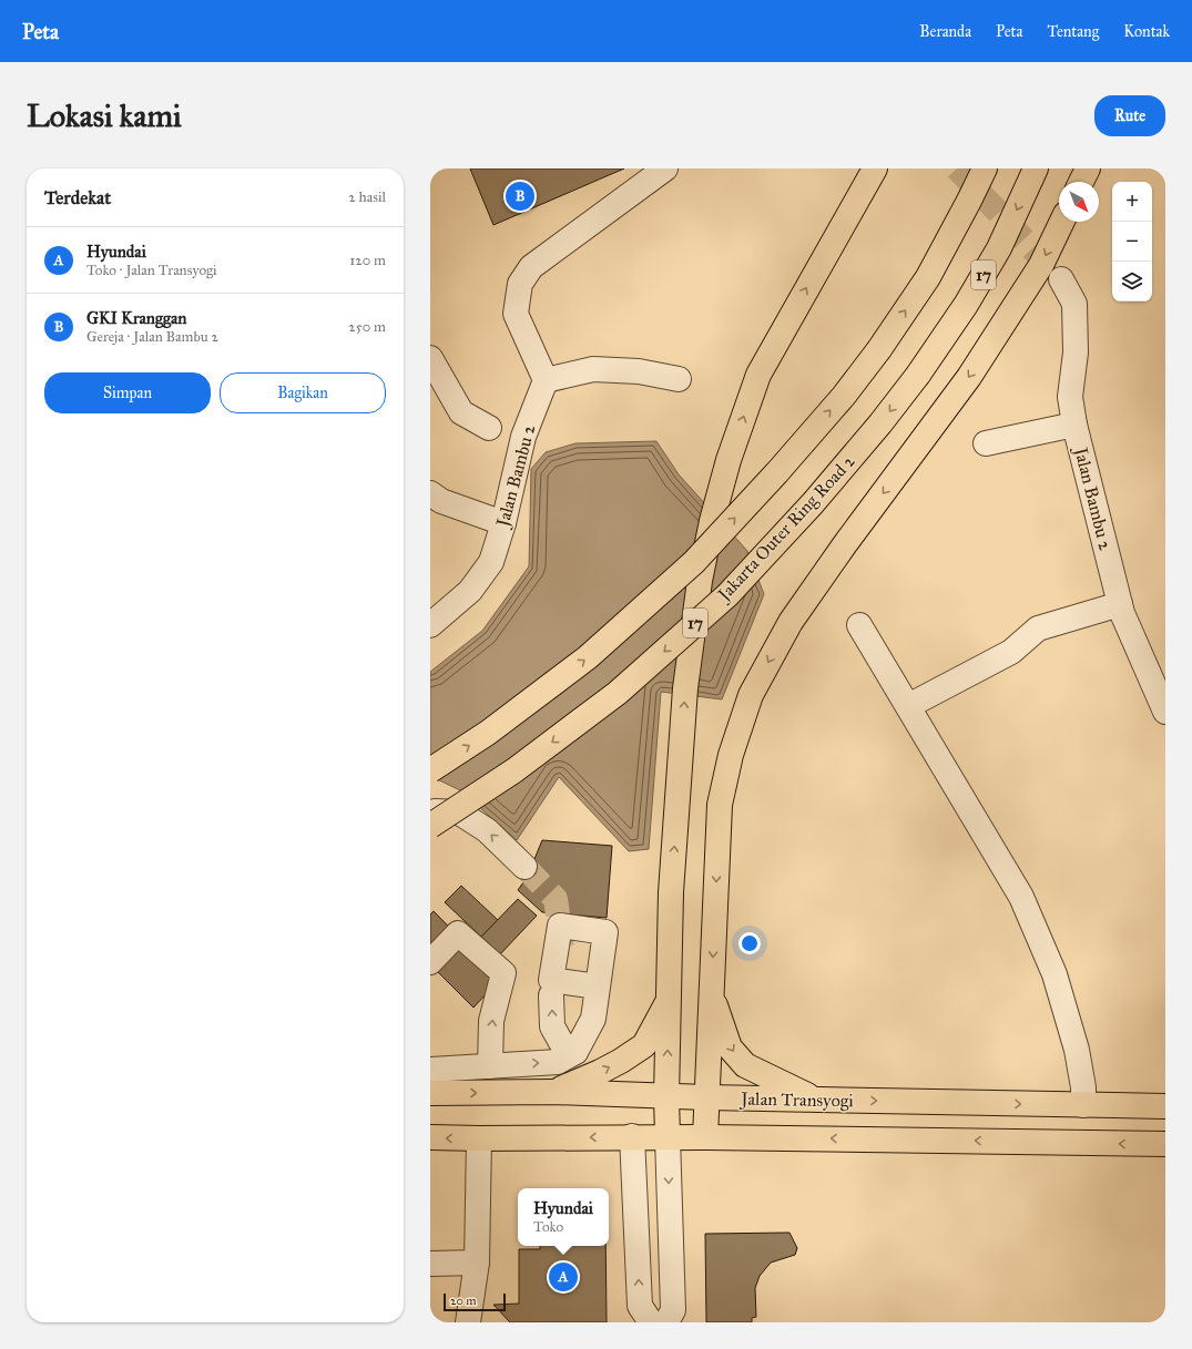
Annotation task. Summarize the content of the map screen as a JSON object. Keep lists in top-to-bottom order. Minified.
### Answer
{"streets":{"highway":["17","Jakarta Outer Ring Road 2","Jalan Transyogi"],"street":["Jalan Bambu 2"]},"scale_bar":"20 m","north":"bottom right","page":{"header":"Peta","nav":["Beranda","Peta","Tentang","Kontak"],"buttons":["Rute",["Simpan","Bagikan"]],"title":"Lokasi kami","heading":["Terdekat","2 hasil"],"pins":["B","A"],"map_buttons":["+","−"],"list":[{"mark":"A","name":"Hyundai","note":"Toko · Jalan Transyogi","value":"120 m"},{"mark":"B","name":"GKI Kranggan","note":"Gereja · Jalan Bambu 2","value":"250 m"}],"popup":["Hyundai","Toko"],"scale":"20 m"}}
